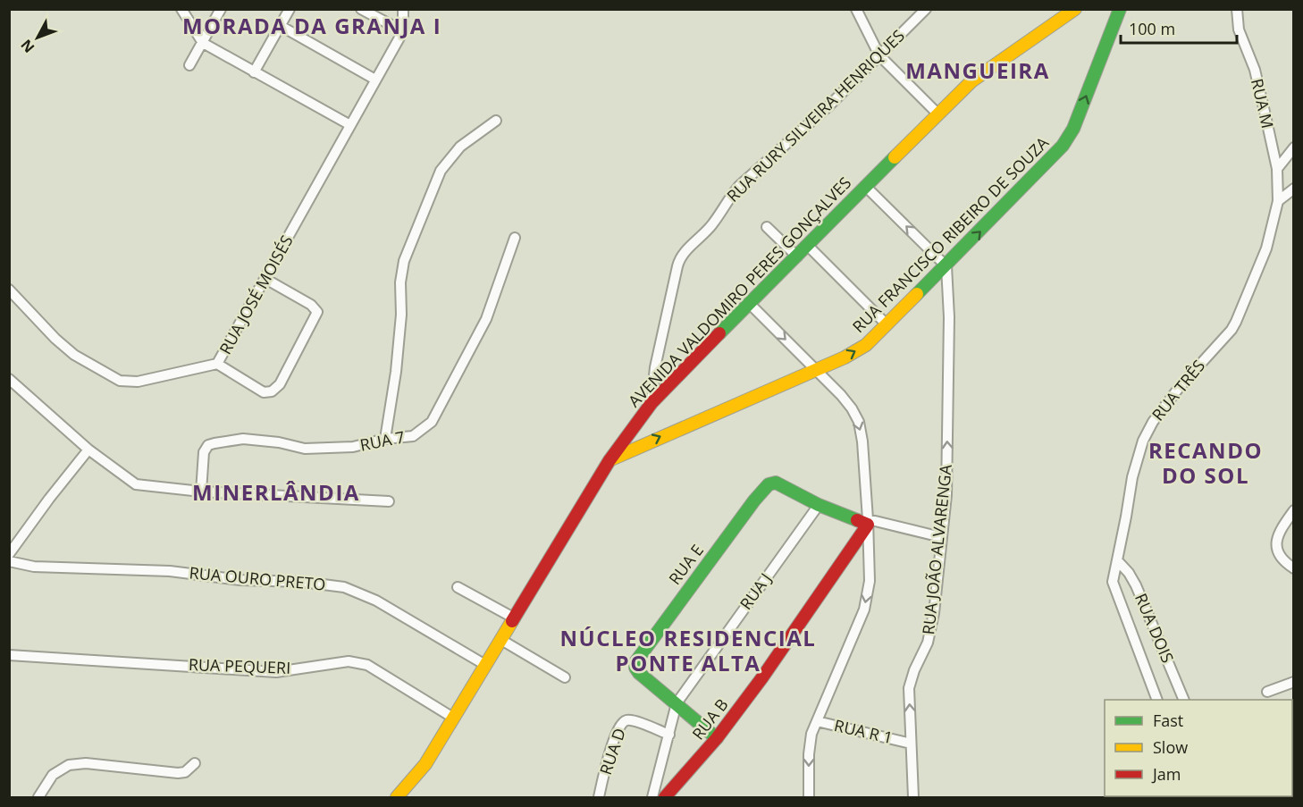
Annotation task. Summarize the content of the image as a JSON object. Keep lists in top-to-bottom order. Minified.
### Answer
{"streets":{"street":["RUA M","RUA RURY SILVEIRA HENRIQUES","RUA FRANCISCO RIBEIRO DE SOUZA","AVENIDA VALDOMIRO PERES GONÇALVES","RUA JOSÉ MOISÉS","RUA TRÊS","RUA 7","RUA JOÃO ALVARENGA","RUA E","RUA OURO PRETO","RUA J","RUA DOIS","RUA PEQUERI","RUA B","RUA R 1","RUA D"]},"crossings":[["RUA M","RUA TRÊS"],["RUA RURY SILVEIRA HENRIQUES","AVENIDA VALDOMIRO PERES GONÇALVES"],["RUA FRANCISCO RIBEIRO DE SOUZA","AVENIDA VALDOMIRO PERES GONÇALVES"],["RUA FRANCISCO RIBEIRO DE SOUZA","RUA JOÃO ALVARENGA"],["AVENIDA VALDOMIRO PERES GONÇALVES","RUA OURO PRETO"],["AVENIDA VALDOMIRO PERES GONÇALVES","RUA PEQUERI"],["RUA TRÊS","RUA DOIS"],["RUA JOÃO ALVARENGA","RUA E"],["RUA JOÃO ALVARENGA","RUA R 1"],["RUA E","RUA J"],["RUA E","RUA B"],["RUA J","RUA D"]],"one_way":["RUA FRANCISCO RIBEIRO DE SOUZA"],"districts":["MORADA DA GRANJA I","MANGUEIRA","RECANDO DO SOL","MINERLÂNDIA","NÚCLEO RESIDENCIAL PONTE ALTA"],"legend":["Fast","Slow","Jam"],"scale_bar":"100 m","north":"bottom left"}
